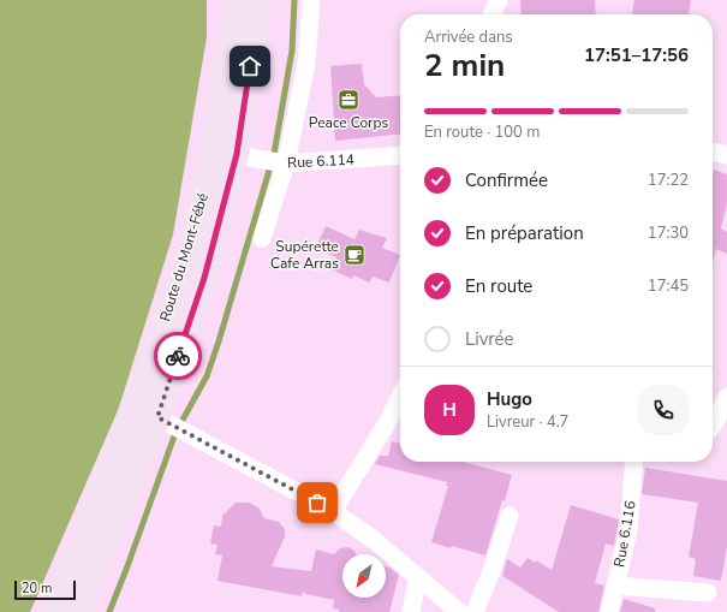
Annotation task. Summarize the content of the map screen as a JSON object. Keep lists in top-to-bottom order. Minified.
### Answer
{"streets":{"street":["Rue 6.114","Route du Mont-Fébé","Rue 6.116"]},"crossings":[["Rue 6.114","Route du Mont-Fébé"]],"places":{"office":["Peace Corps"],"cafe":["Supérette Cafe Arras"]},"scale_bar":"20 m","north":"bottom left","page":{"heading":["2 min","Arrivée dans","17:51–17:56"],"panel":["Hugo","Livreur · 4.7"],"bar":"En route · 100 m","list":[["Confirmée","17:22"],["En préparation","17:30"],["En route","17:45"],"Livrée"],"round":"H","scale":"20 m"}}
